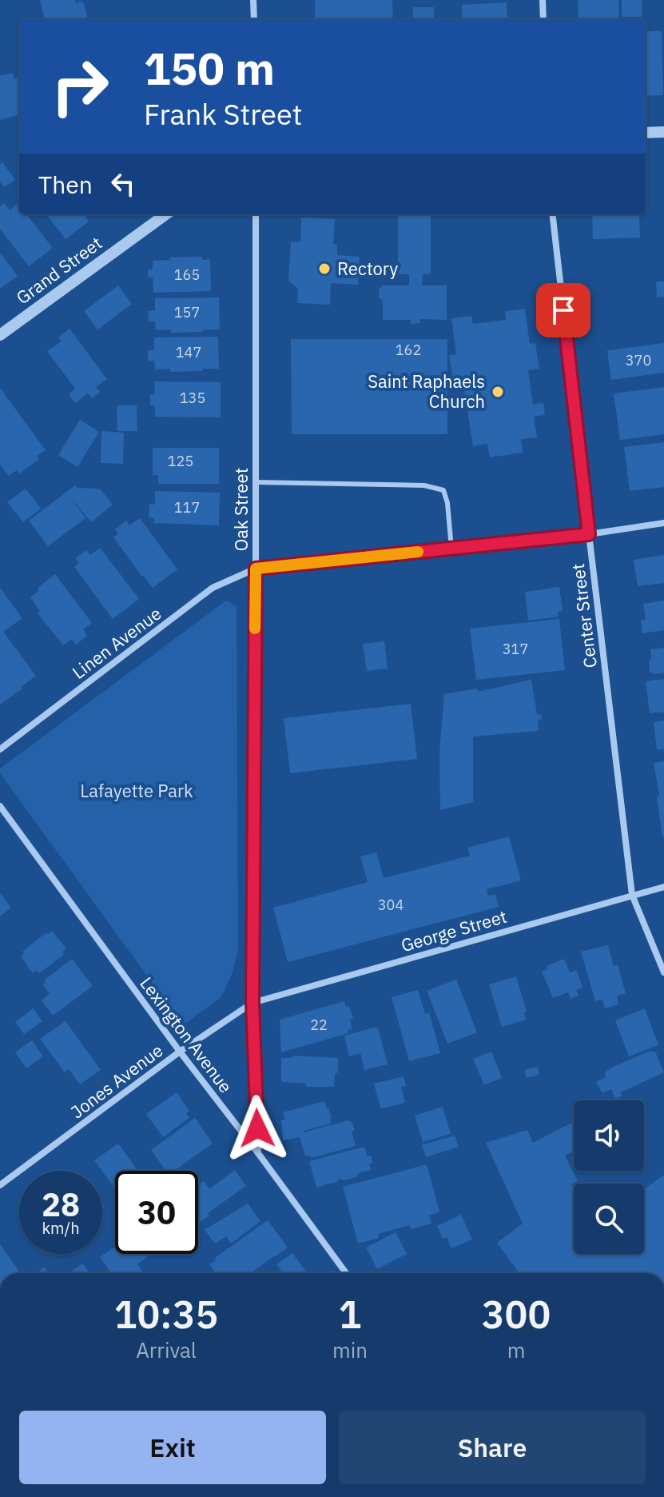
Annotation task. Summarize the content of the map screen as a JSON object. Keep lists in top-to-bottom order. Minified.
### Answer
{"streets":{"street":["Grand Street","Oak Street","Center Street","Linen Avenue","George Street","Lexington Avenue","Jones Avenue"]},"crossings":[["Oak Street","Linen Avenue"],["Oak Street","George Street"],["Oak Street","Lexington Avenue"],["Oak Street","Jones Avenue"],["Center Street","Linen Avenue"],["Center Street","George Street"],["George Street","Jones Avenue"],["Lexington Avenue","Jones Avenue"]],"parks":["Lafayette Park"],"places":["Rectory","Saint Raphaels Church"],"house_numbers":["165","157","162","147","370","135","125","117","317","304","22"],"page":{"turn":["150 m","Frank Street"],"then":"Then","speed":"28 km/h","limit":"30","eta":["10:35","Arrival","1","min","300","m"],"buttons":["Exit","Share"]}}
